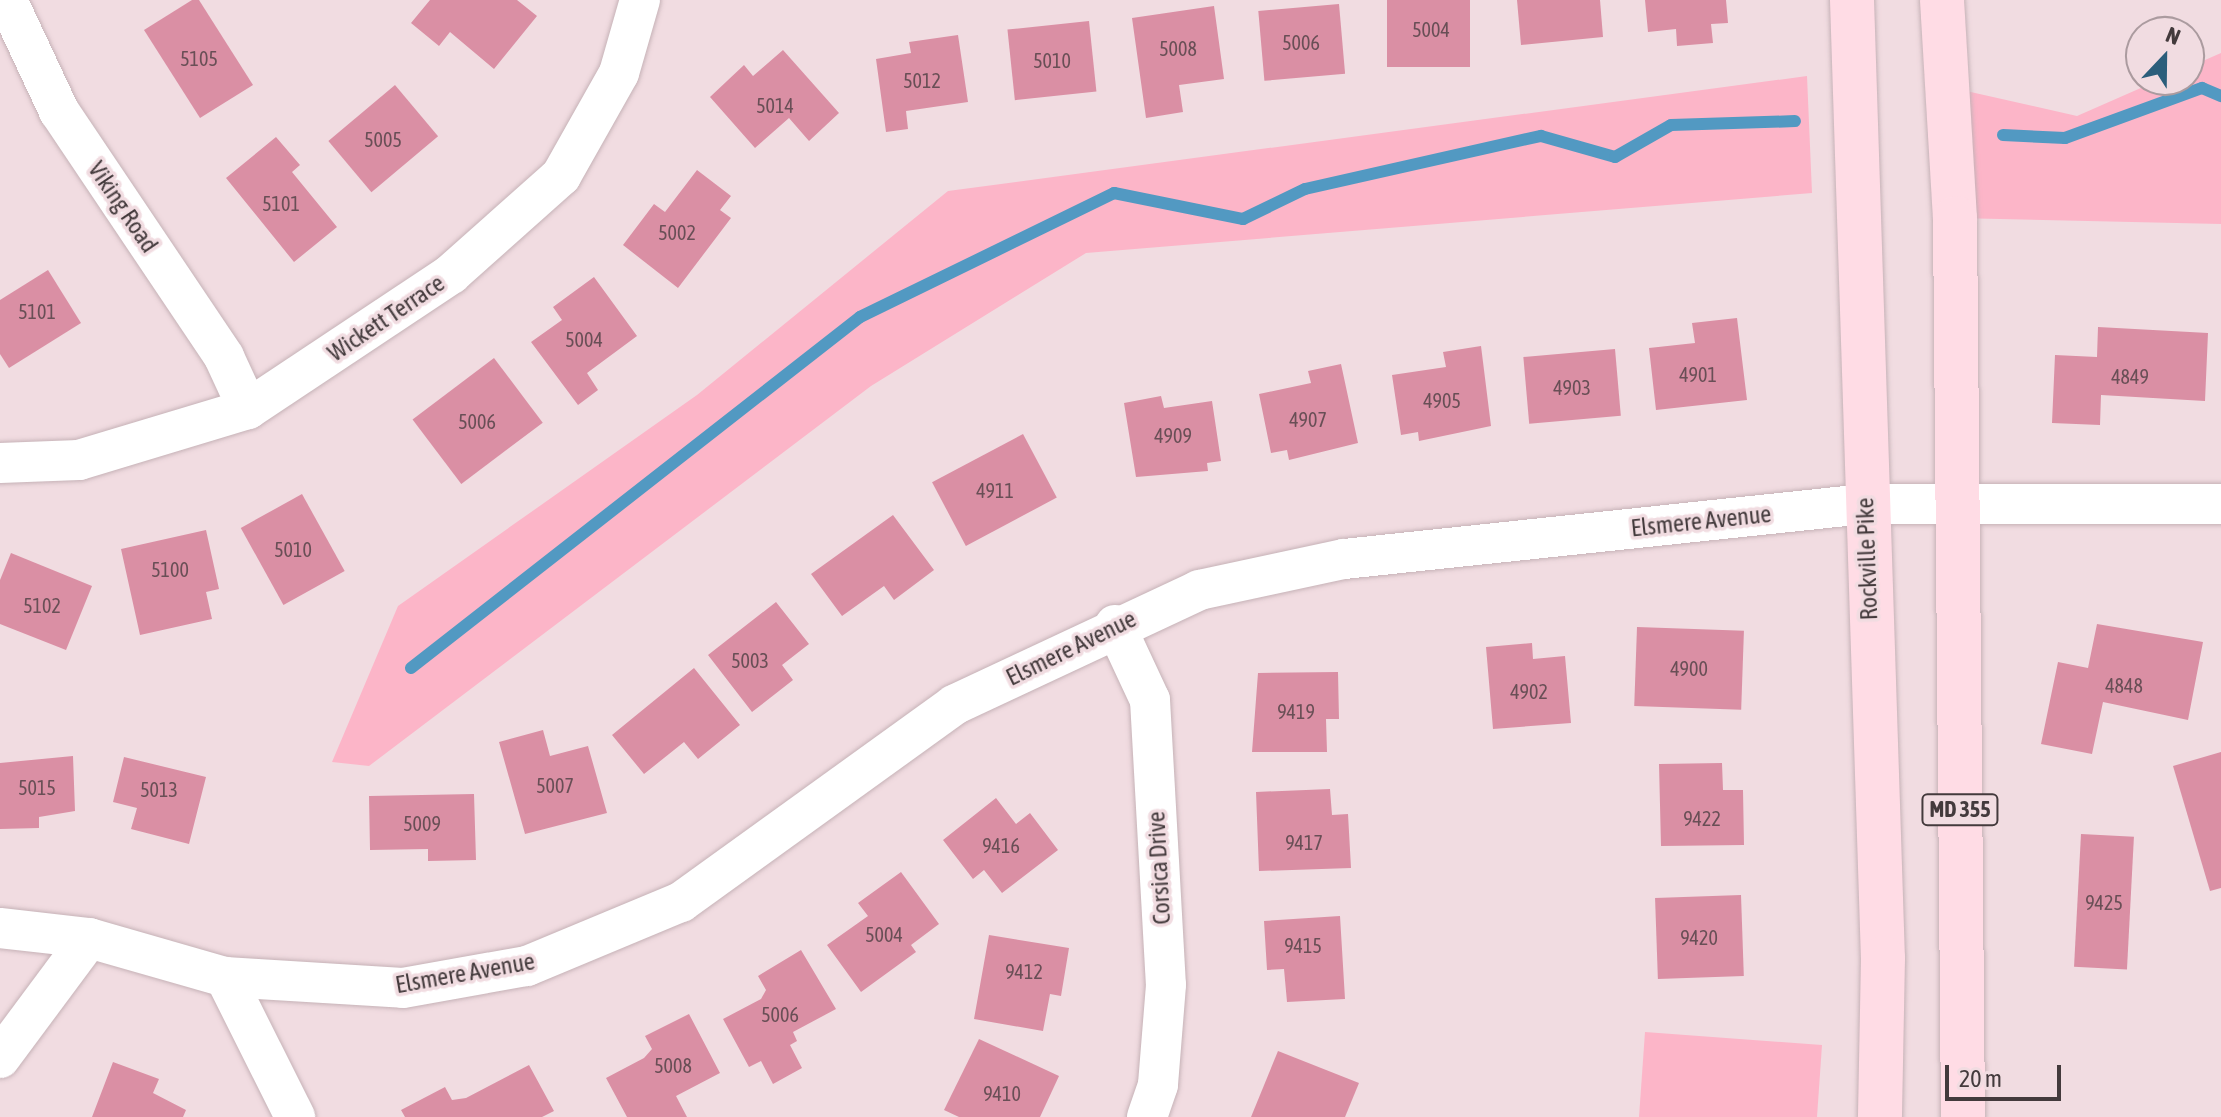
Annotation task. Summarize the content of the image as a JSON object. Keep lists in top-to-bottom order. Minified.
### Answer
{"streets":{"main road":["Rockville Pike","MD 355"],"street":["Viking Road","Wickett Terrace","Elsmere Avenue","Corsica Drive"]},"crossings":[["Viking Road","Wickett Terrace"],["Elsmere Avenue","Rockville Pike"],["Elsmere Avenue","MD 355"],["Elsmere Avenue","Corsica Drive"]],"house_numbers":["5004","5006","5008","5105","5010","5012","5014","5005","5101","5002","5101","5004","4901","4849","4903","4905","4907","5006","4909","4911","5010","5100","5102","5003","4900","4848","4902","9419","5007","5015","5013","9422","5009","9417","9416","9425","5004","9420","9415","9412","5006","5008","9410"],"scale_bar":"20 m","north":"top"}
